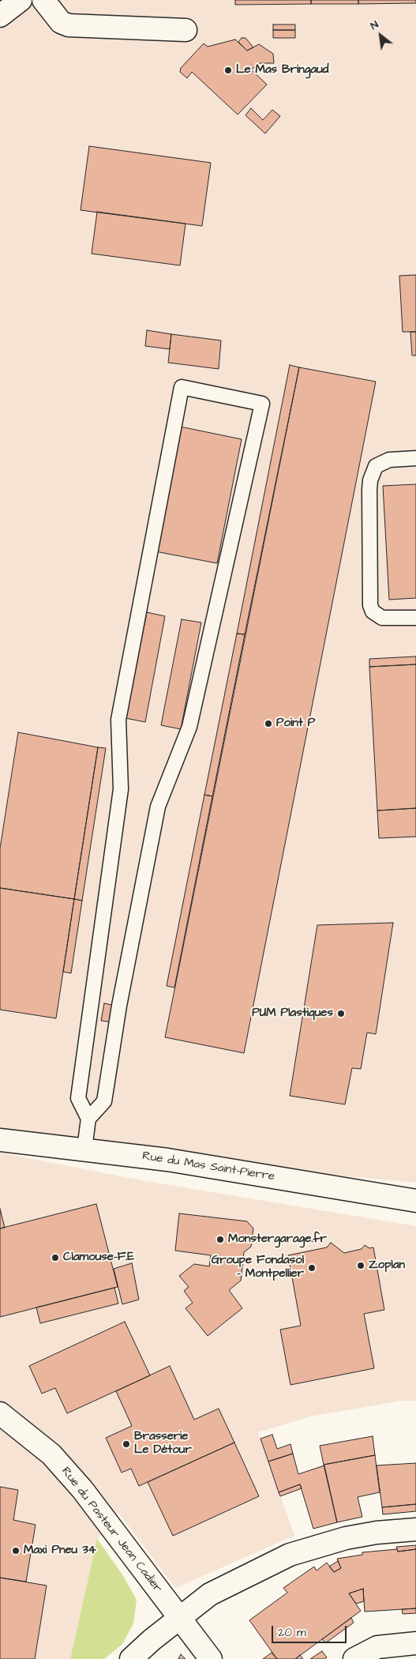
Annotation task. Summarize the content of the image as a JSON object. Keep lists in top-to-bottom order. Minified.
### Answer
{"streets":{"street":["Rue du Mas Saint-Pierre","Rue du Pasteur Jean Cadier"]},"places":["Le Mas Bringaud","Point P","PUM Plastiques","Monstergarage.fr","Clamouse-F.E","Zoplan","Groupe Fondasol - Montpellier","Brasserie Le Détour","Maxi Pneu 34"],"scale_bar":"20 m","north":"top left"}
